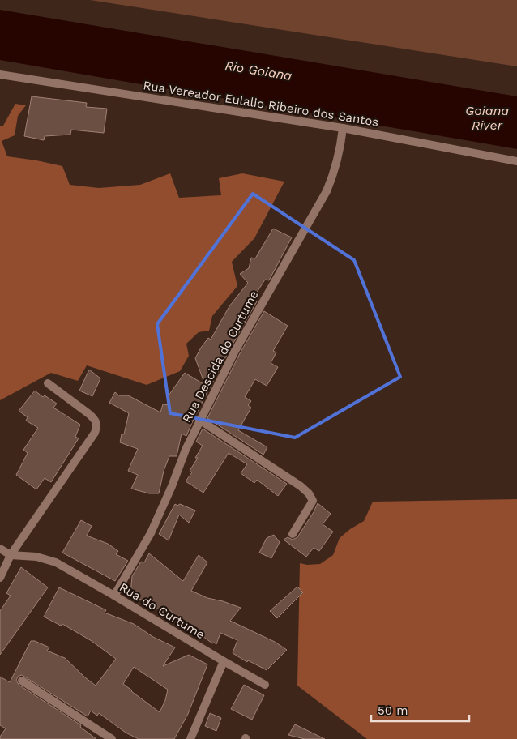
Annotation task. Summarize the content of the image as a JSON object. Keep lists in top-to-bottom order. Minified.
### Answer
{"streets":{"street":["Rua Vereador Eulalio Ribeiro dos Santos","Rua Descida do Curtume","Rua do Curtume"]},"crossings":[["Rua Vereador Eulalio Ribeiro dos Santos","Rua Descida do Curtume"],["Rua Descida do Curtume","Rua do Curtume"]],"water":["Rio Goiana","Goiana River"],"scale_bar":"50 m"}
